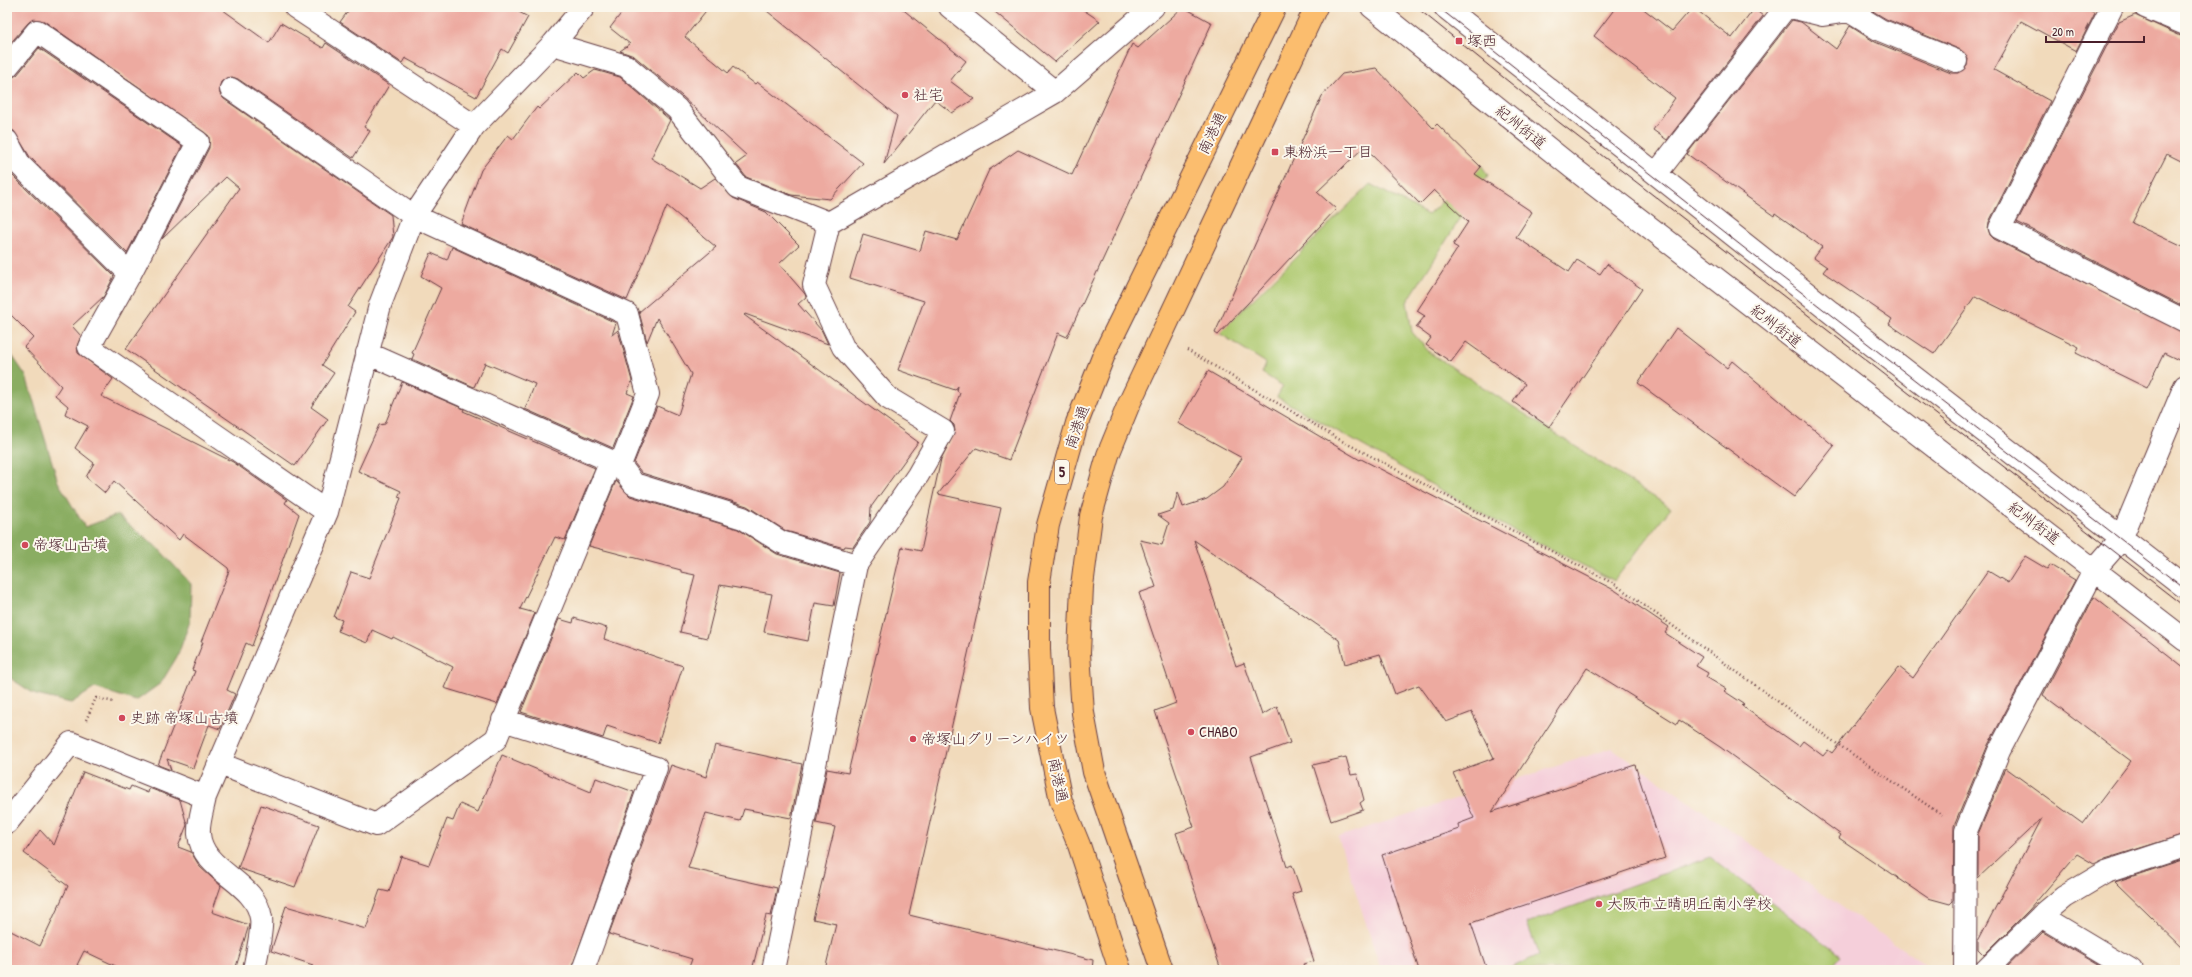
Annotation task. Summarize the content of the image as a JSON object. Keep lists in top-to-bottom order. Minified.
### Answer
{"streets":{"main road":["南港通","5"],"street":["紀州街道"]},"places":{"transit":["塚西","東粉浜一丁目"],"other":["社宅","帝塚山古墳","史跡 帝塚山古墳","CHABO","帝塚山グリーンハイツ","大阪市立晴明丘南小学校"]},"scale_bar":"20 m"}
